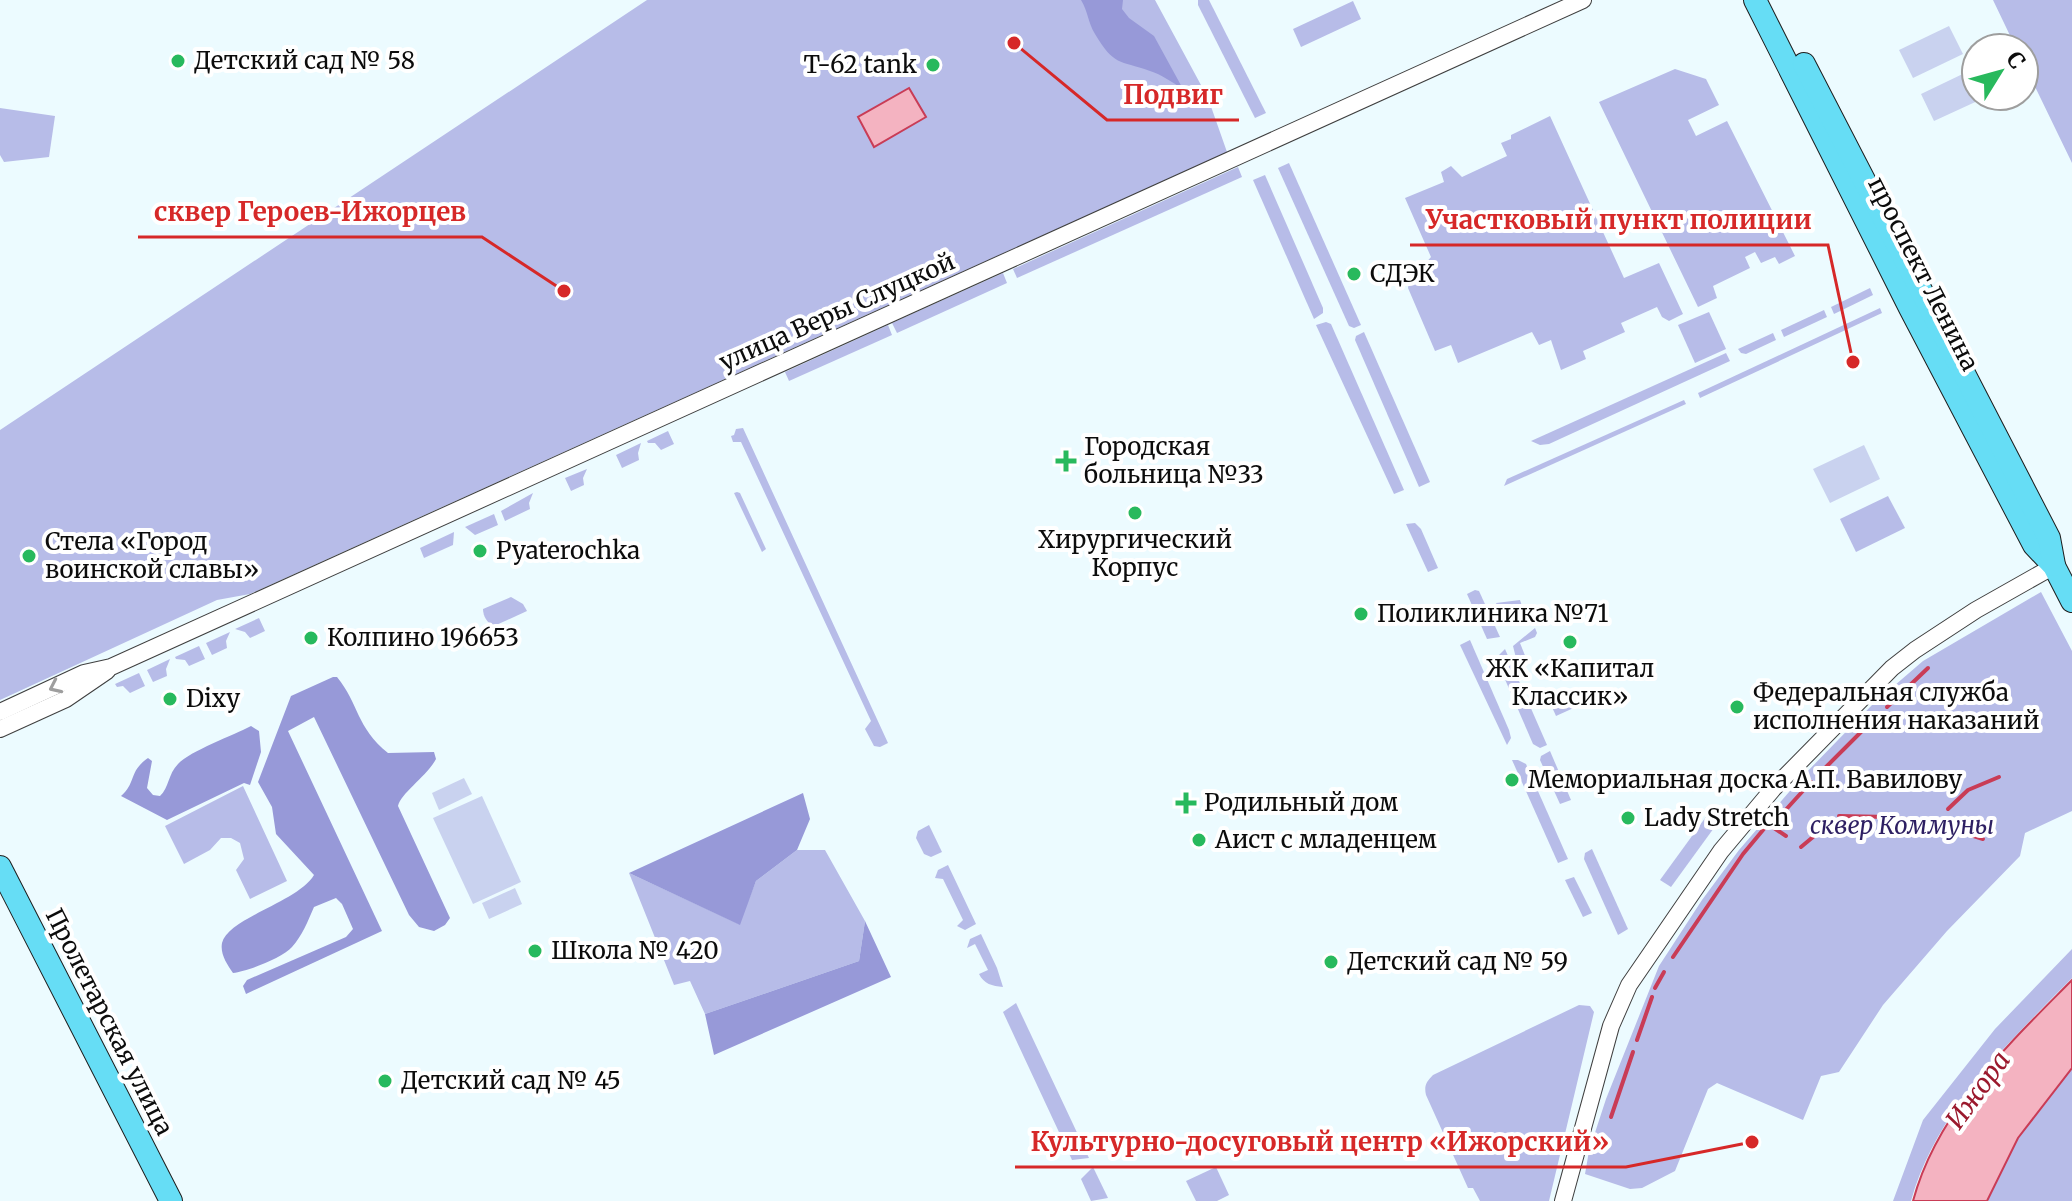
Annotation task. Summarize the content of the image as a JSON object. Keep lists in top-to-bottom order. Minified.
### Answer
{"streets":{"main road":["проспект Ленина","Пролетарская улица"],"street":["улица Веры Слуцкой"]},"water":["Ижора"],"parks":["сквер Коммуны"],"places":{"other":["Подвиг","Детский сад № 58","T-62 tank","СДЭК","сквер Героев-Ижорцев","Участковый пункт полиции","Хирургический Корпус","Pyaterochka","Стела «Город воинской славы»","Поликлиника №71","Колпино 196653","ЖК «Капитал Классик»","Dixy","Федеральная служба исполнения наказаний","Мемориальная доска А.П. Вавилову","Lady Stretch","Аист с младенцем","Школа № 420","Детский сад № 59","Детский сад № 45","Культурно-досуговый центр «Ижорский»"],"health":["Городская больница №33","Родильный дом"]},"north":"top right"}
